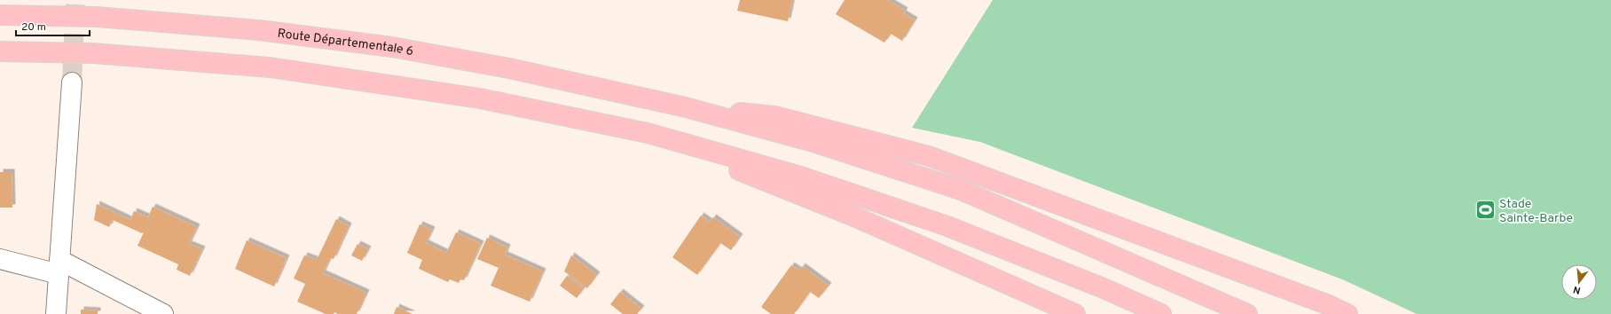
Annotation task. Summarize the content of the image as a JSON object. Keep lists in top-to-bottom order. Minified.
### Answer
{"streets":{"highway":["Route Départementale 6"]},"places":{"sports":["Stade Sainte-Barbe"]},"scale_bar":"20 m","north":"bottom"}
